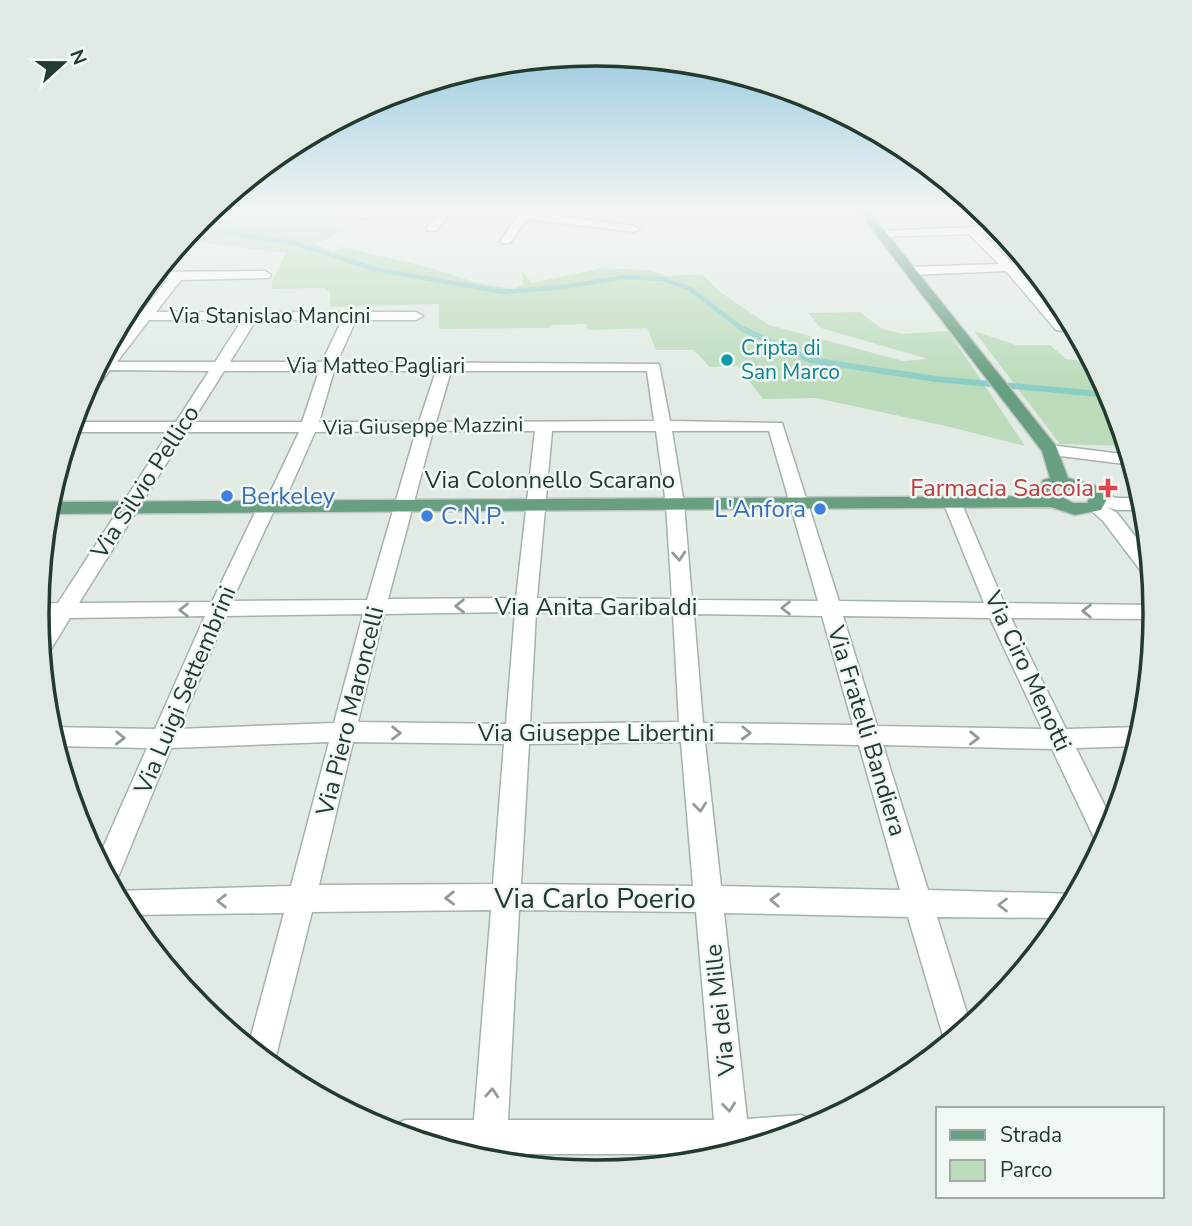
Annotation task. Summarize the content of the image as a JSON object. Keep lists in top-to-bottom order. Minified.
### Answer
{"streets":{"main road":["Via Colonnello Scarano"],"street":["Via Stanislao Mancini","Via Matteo Pagliari","Via Giuseppe Mazzini","Via Silvio Pellico","Via Anita Garibaldi","Via Ciro Menotti","Via Luigi Settembrini","Via Piero Maroncelli","Via Fratelli Bandiera","Via Giuseppe Libertini","Via Carlo Poerio","Via dei Mille"]},"crossings":[["Via Stanislao Mancini","Via Silvio Pellico"],["Via Stanislao Mancini","Via Luigi Settembrini"],["Via Matteo Pagliari","Via Silvio Pellico"],["Via Matteo Pagliari","Via Luigi Settembrini"],["Via Matteo Pagliari","Via Piero Maroncelli"],["Via Matteo Pagliari","Via dei Mille"],["Via Giuseppe Mazzini","Via Silvio Pellico"],["Via Giuseppe Mazzini","Via Luigi Settembrini"],["Via Giuseppe Mazzini","Via Piero Maroncelli"],["Via Giuseppe Mazzini","Via Fratelli Bandiera"],["Via Giuseppe Mazzini","Via dei Mille"],["Via Colonnello Scarano","Via Silvio Pellico"],["Via Colonnello Scarano","Via Ciro Menotti"],["Via Colonnello Scarano","Via Luigi Settembrini"],["Via Colonnello Scarano","Via Piero Maroncelli"],["Via Colonnello Scarano","Via Fratelli Bandiera"],["Via Colonnello Scarano","Via dei Mille"],["Via Silvio Pellico","Via Anita Garibaldi"],["Via Anita Garibaldi","Via Ciro Menotti"],["Via Anita Garibaldi","Via Luigi Settembrini"],["Via Anita Garibaldi","Via Piero Maroncelli"],["Via Anita Garibaldi","Via Fratelli Bandiera"],["Via Anita Garibaldi","Via dei Mille"],["Via Ciro Menotti","Via Giuseppe Libertini"],["Via Luigi Settembrini","Via Giuseppe Libertini"],["Via Piero Maroncelli","Via Giuseppe Libertini"],["Via Piero Maroncelli","Via Carlo Poerio"],["Via Fratelli Bandiera","Via Giuseppe Libertini"],["Via Fratelli Bandiera","Via Carlo Poerio"],["Via Giuseppe Libertini","Via dei Mille"],["Via Carlo Poerio","Via dei Mille"]],"one_way":["Via Anita Garibaldi","Via Giuseppe Libertini","Via Carlo Poerio"],"places":{"other":["Cripta di San Marco","Berkeley","L'Anfora","C.N.P."],"health":["Farmacia Saccoia"]},"legend":["Strada","Parco"],"north":"right"}
